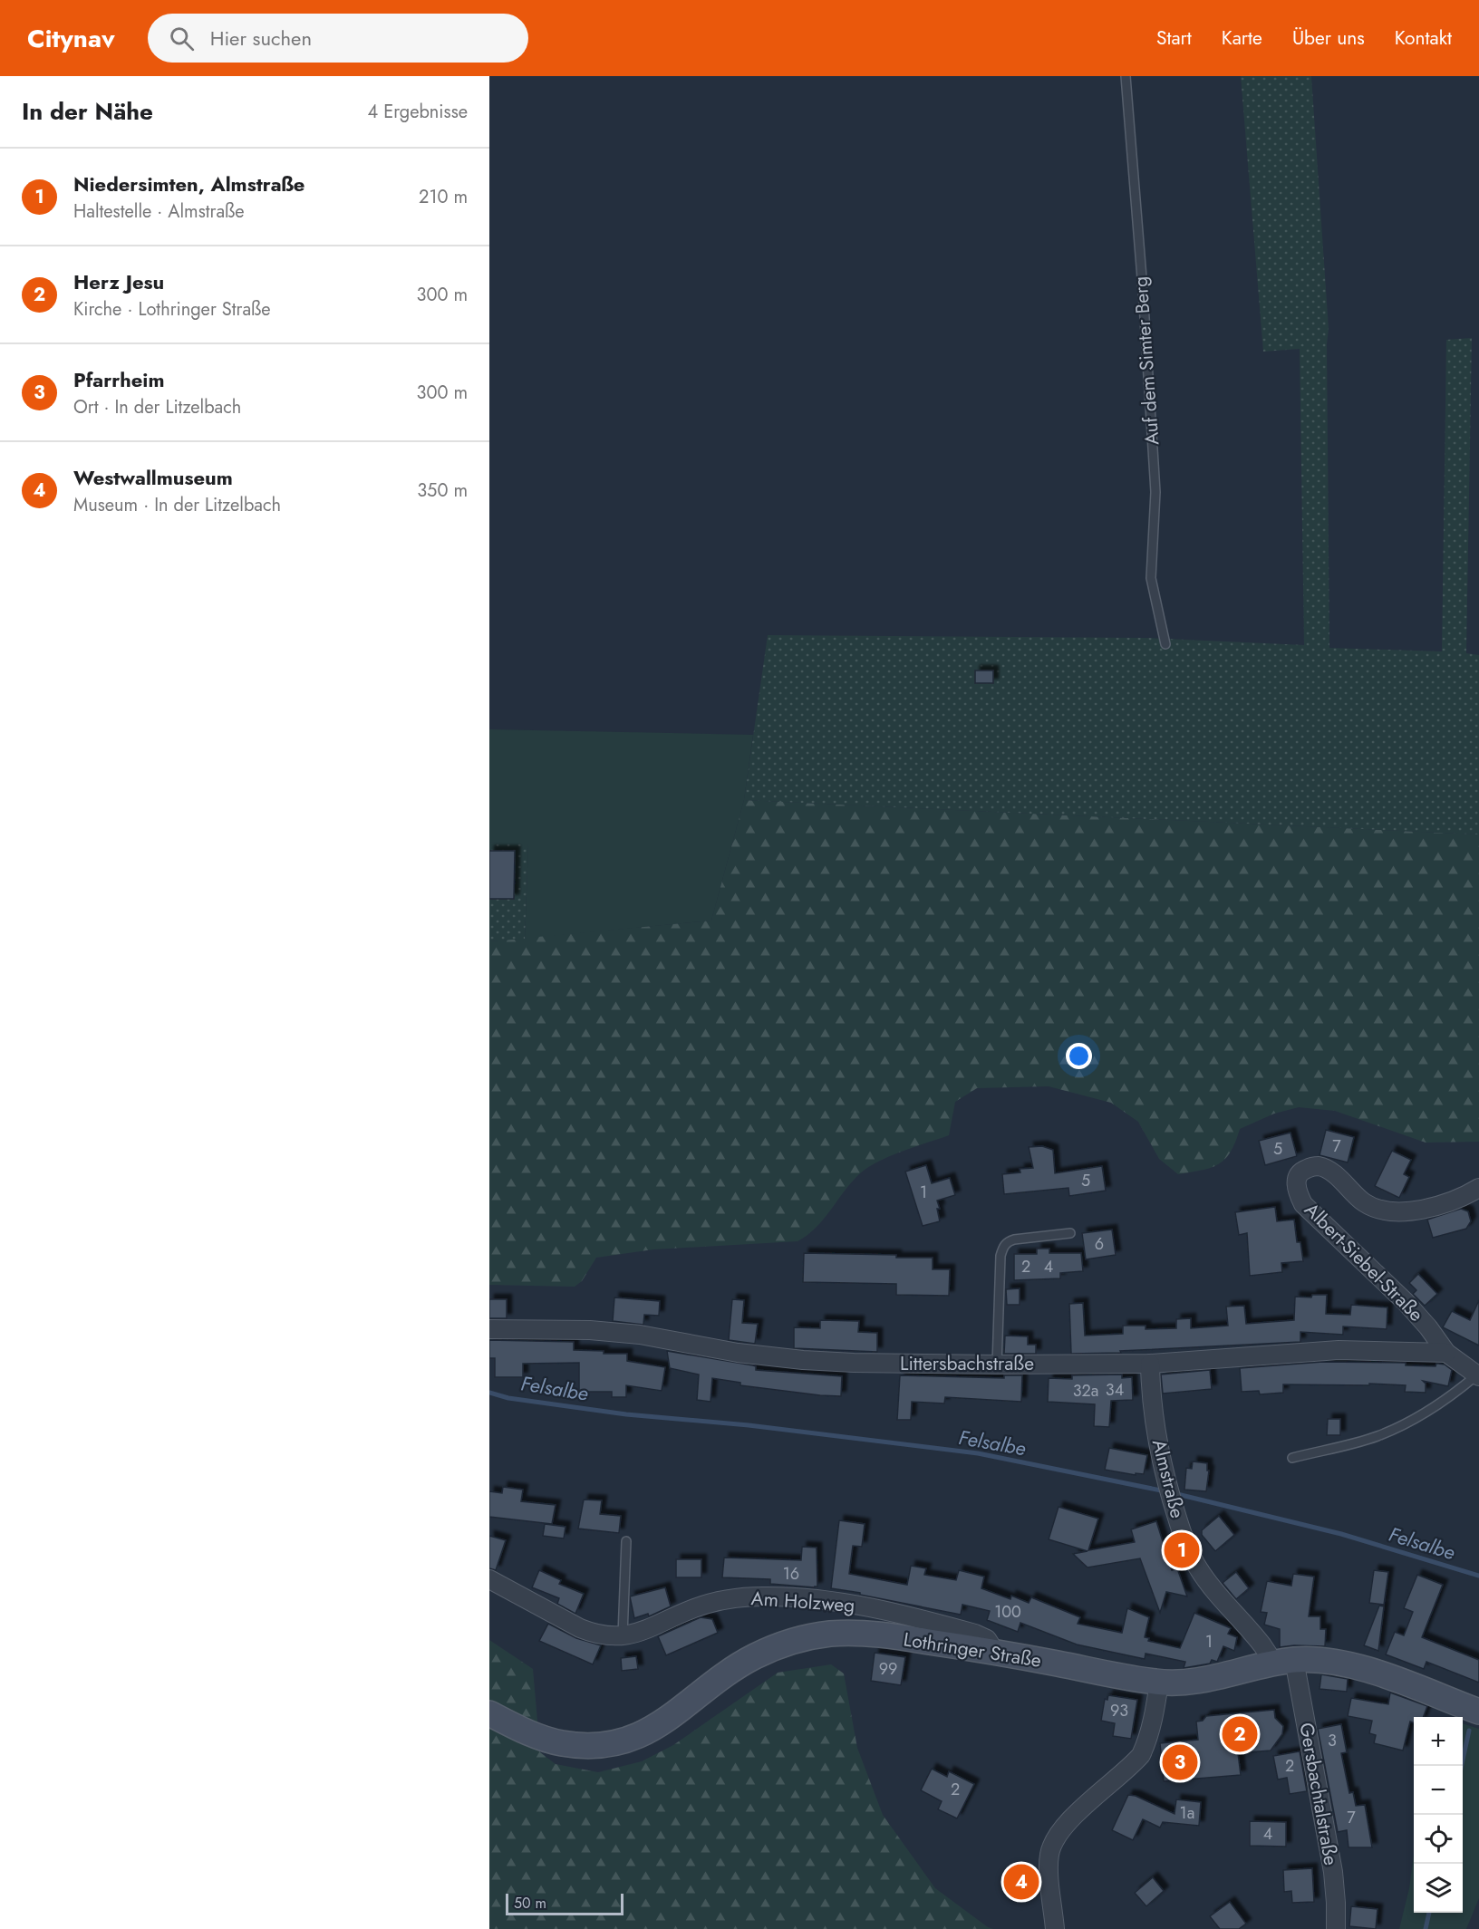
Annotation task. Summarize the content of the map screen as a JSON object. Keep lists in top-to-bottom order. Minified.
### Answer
{"streets":{"main road":["Lothringer Straße"],"street":["Albert-Siebel-Straße","Littersbachstraße","Almstraße","Am Holzweg","Gersbachtalstraße"],"lane":["Auf dem Simter Berg"]},"crossings":[["Albert-Siebel-Straße","Littersbachstraße"],["Littersbachstraße","Almstraße"],["Almstraße","Lothringer Straße"],["Almstraße","Gersbachtalstraße"],["Am Holzweg","Lothringer Straße"],["Lothringer Straße","Gersbachtalstraße"]],"water":["Felsalbe"],"house_numbers":["7","5","5","1","6","2","4","34","32a","16","100","1","99","93","3","2","2","1a","7","4"],"scale_bar":"50 m","page":{"header":"Citynav","search":"Hier suchen","nav":["Start","Karte","Über uns","Kontakt"],"heading":["In der Nähe","4 Ergebnisse"],"list":[{"mark":"1","name":"Niedersimten, Almstraße","note":"Haltestelle · Almstraße","value":"210 m"},{"mark":"2","name":"Herz Jesu","note":"Kirche · Lothringer Straße","value":"300 m"},{"mark":"3","name":"Pfarrheim","note":"Ort · In der Litzelbach","value":"300 m"},{"mark":"4","name":"Westwallmuseum","note":"Museum · In der Litzelbach","value":"350 m"}],"pins":["1","2","3","4"],"map_buttons":["+","−"],"scale":"50 m"}}
